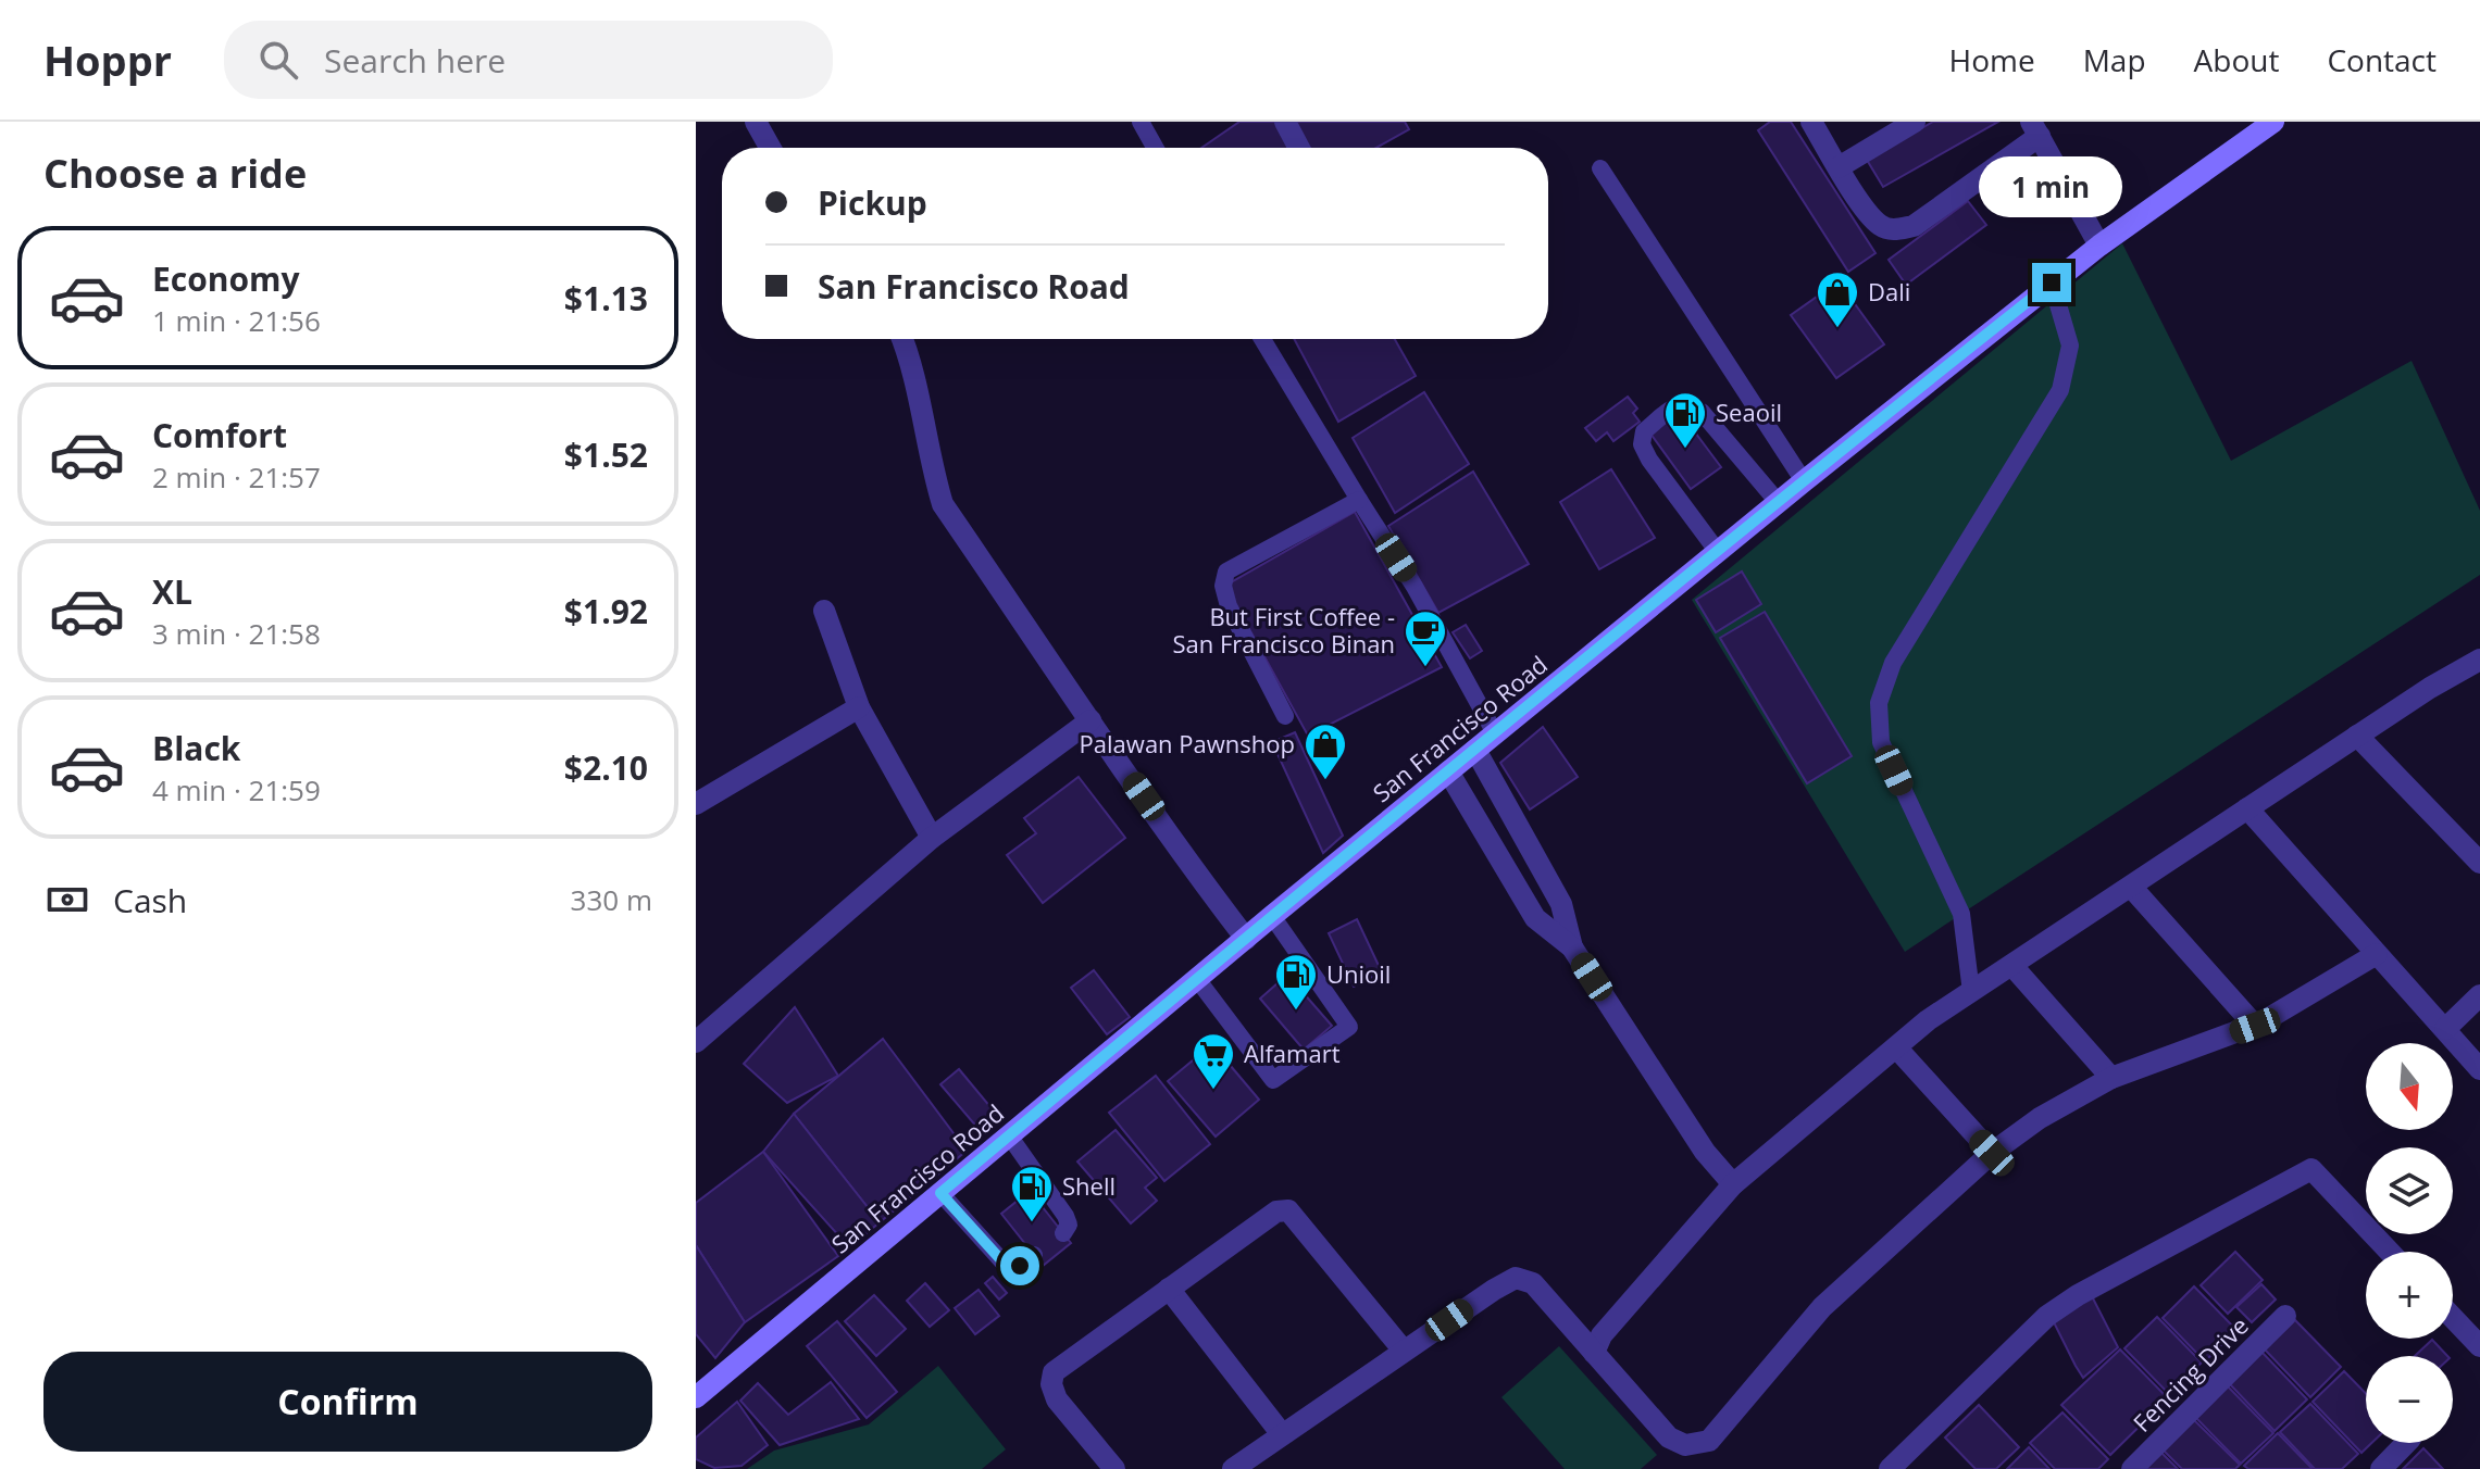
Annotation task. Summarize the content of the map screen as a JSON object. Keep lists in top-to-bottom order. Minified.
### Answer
{"streets":{"main road":["San Francisco Road"],"street":["Fencing Drive"]},"places":{"shop":["Dali","Palawan Pawnshop"],"fuel station":["Seaoil","Unioil","Shell"],"cafe":["But First Coffee - San Francisco Binan"],"supermarket":["Alfamart"]},"north":"bottom","page":{"header":"Hoppr","search":"Search here","nav":["Home","Map","About","Contact"],"heading":"Choose a ride","banner":["Pickup","San Francisco Road"],"bubble":"1 min","list":[{"name":"Economy","note":"1 min · 21:56","value":"$1.13"},{"name":"Comfort","note":"2 min · 21:57","value":"$1.52"},{"name":"XL","note":"3 min · 21:58","value":"$1.92"},{"name":"Black","note":"4 min · 21:59","value":"$2.10"}],"pay":["Cash","330 m"],"map_buttons":["+","−"],"buttons":"Confirm"}}
